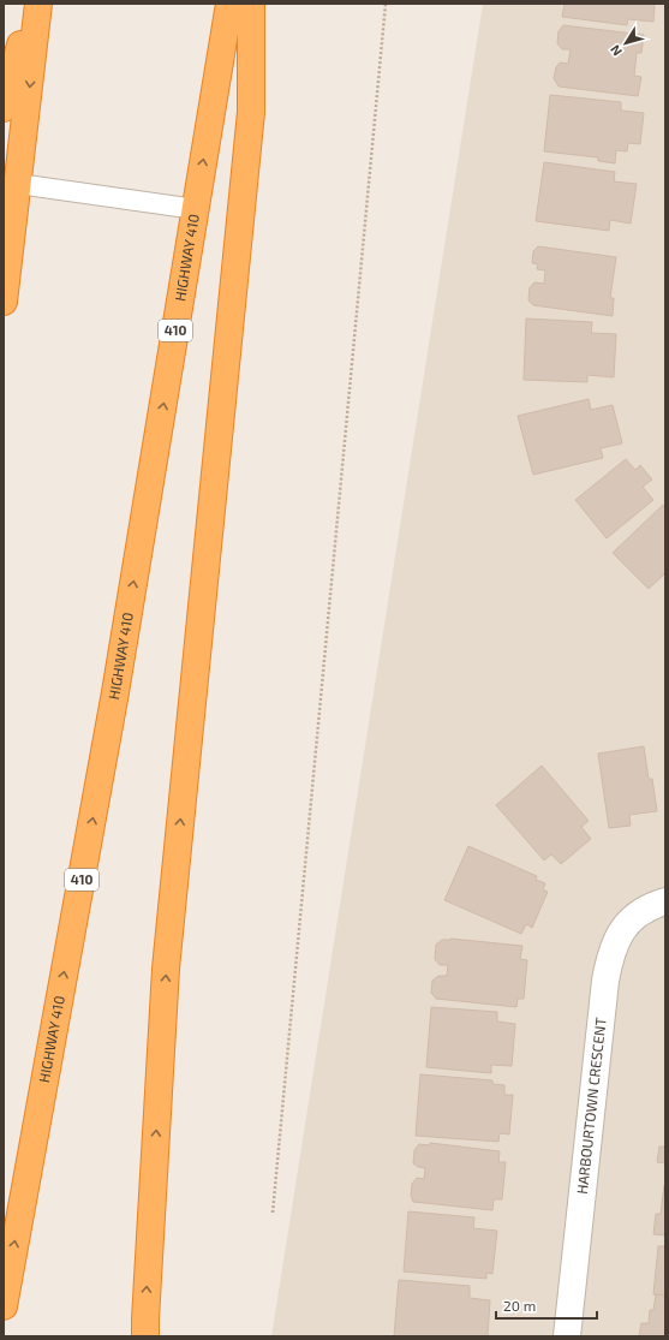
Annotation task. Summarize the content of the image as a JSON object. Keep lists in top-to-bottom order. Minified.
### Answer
{"streets":{"highway":["HIGHWAY 410","410"],"street":["HARBOURTOWN CRESCENT"]},"scale_bar":"20 m","north":"bottom left"}
